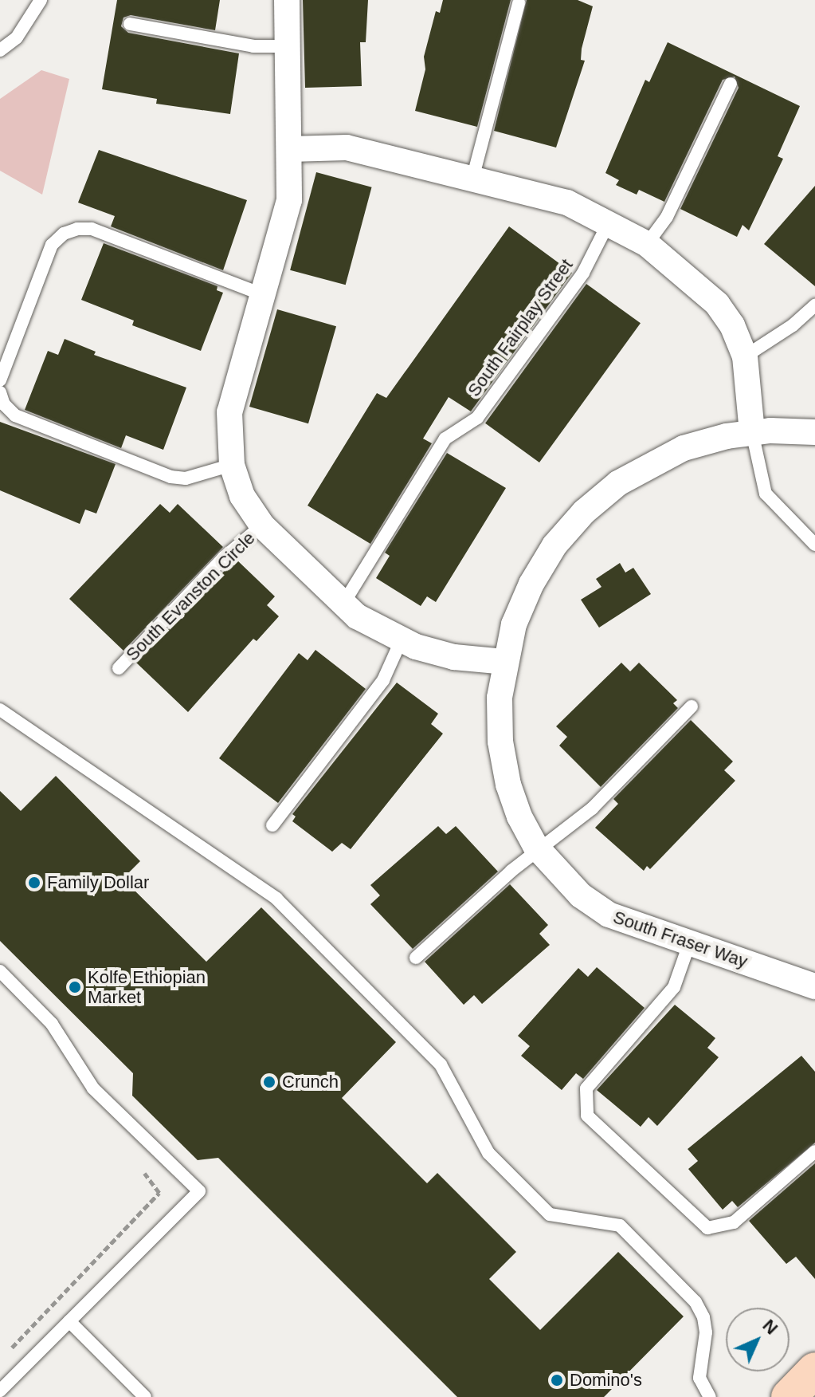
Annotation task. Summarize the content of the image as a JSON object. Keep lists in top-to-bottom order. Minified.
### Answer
{"streets":{"street":["South Evanston Circle","South Fraser Way"],"lane":["South Fairplay Street"]},"crossings":[["South Fairplay Street","South Evanston Circle"],["South Evanston Circle","South Fraser Way"]],"places":["Family Dollar","Kolfe Ethiopian Market","Crunch","Domino's"],"north":"top right"}
